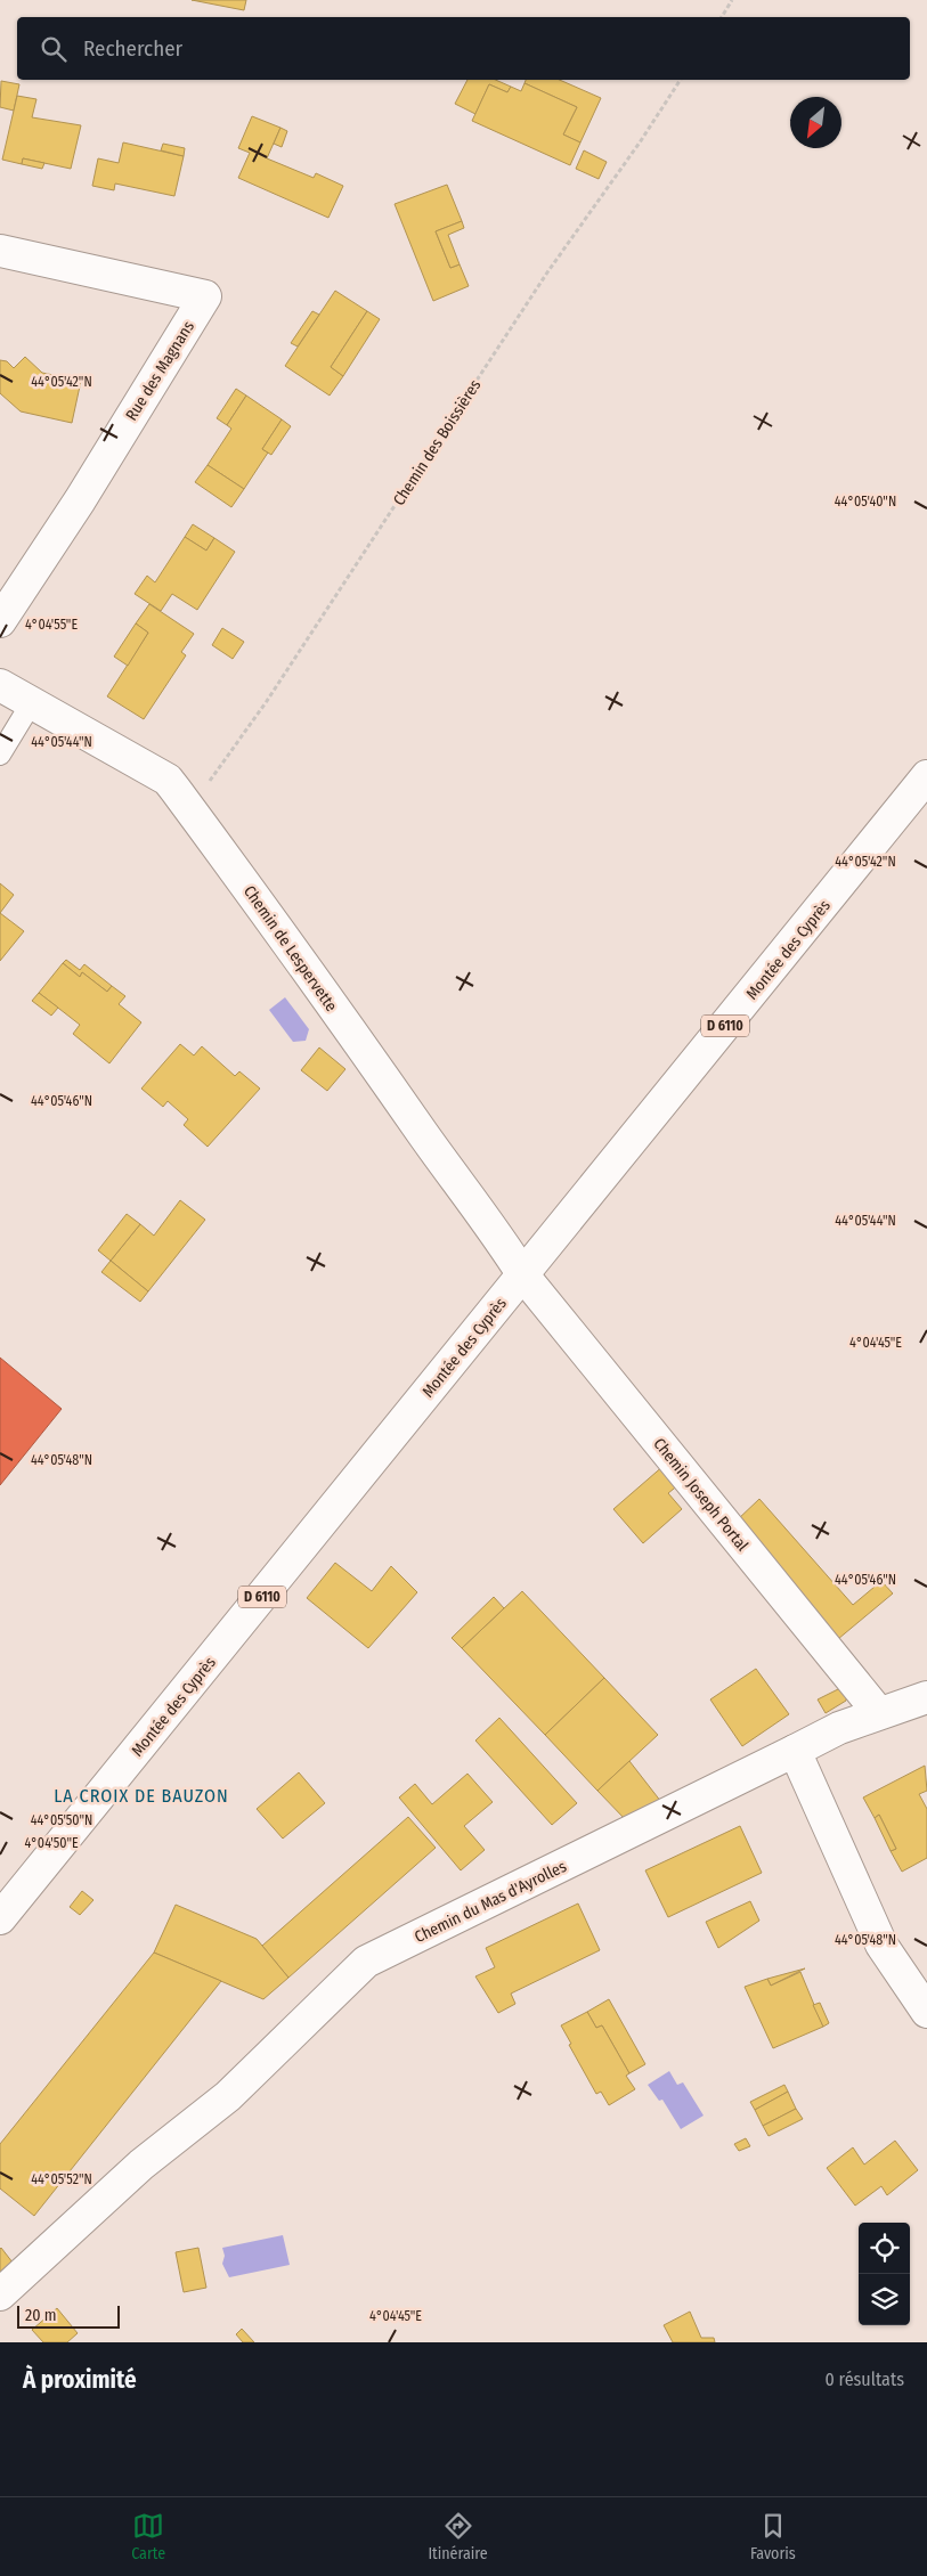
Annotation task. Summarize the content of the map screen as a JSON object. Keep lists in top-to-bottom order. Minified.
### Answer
{"streets":{"street":["Rue des Magnans","Chemin de Lespervette","Montée des Cyprès","D 6110","Chemin Joseph Portal","Chemin du Mas d'Ayrolles"],"path":["Chemin des Boissières"]},"crossings":[["Chemin des Boissières","Chemin de Lespervette"],["Chemin de Lespervette","Montée des Cyprès"],["Chemin de Lespervette","Chemin Joseph Portal"],["Montée des Cyprès","Chemin Joseph Portal"]],"districts":["LA CROIX DE BAUZON"],"scale_bar":"20 m","north":"bottom left","page":{"search":"Rechercher","scale":"20 m","heading":["À proximité","0 résultats"],"nav":["Carte","Itinéraire","Favoris"]},"coordinates":["44°05'42\"N","44°05'40\"N","4°04'55\"E","44°05'44\"N","44°05'46\"N","4°04'45\"E","44°05'48\"N","44°05'50\"N","4°04'50\"E","44°05'52\"N"]}
